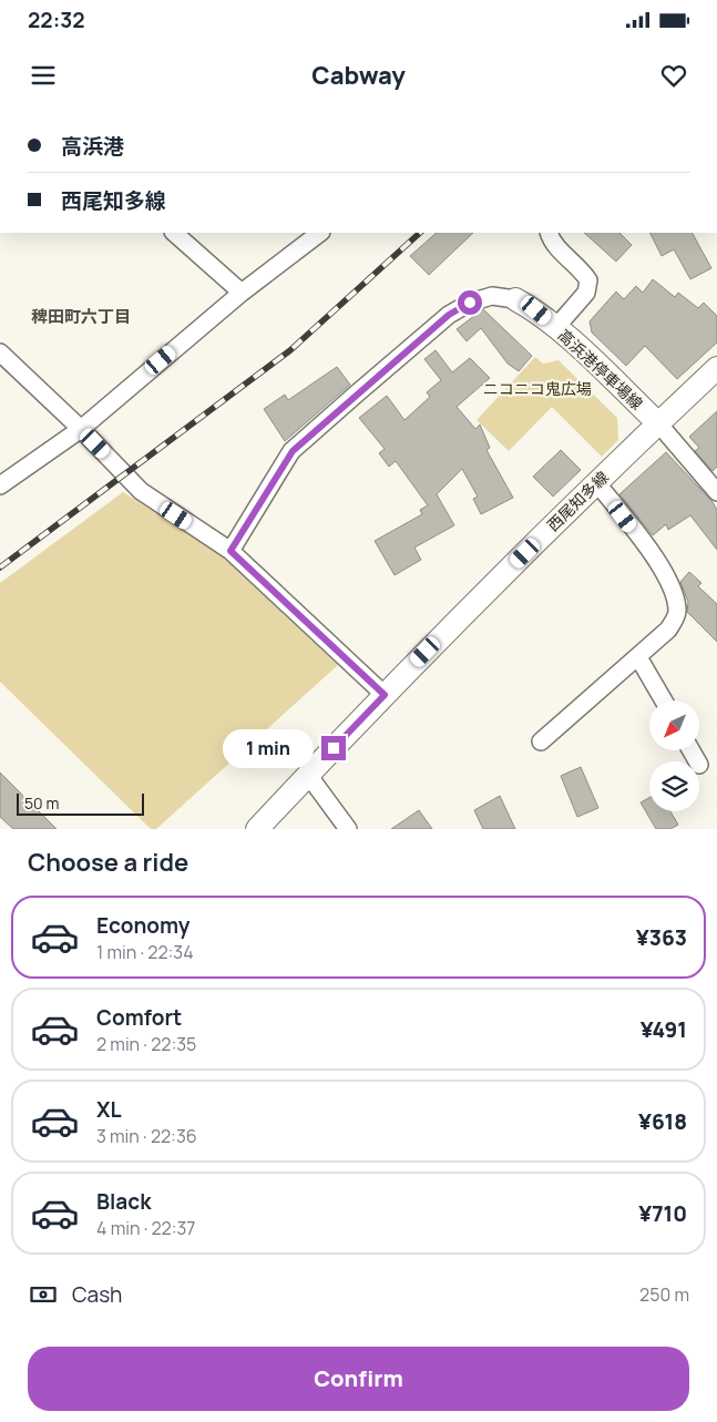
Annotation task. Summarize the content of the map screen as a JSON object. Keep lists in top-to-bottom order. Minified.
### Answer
{"streets":{"main road":["高浜港停車場線","西尾知多線"]},"crossings":[["高浜港停車場線","西尾知多線"]],"districts":["稗田町六丁目"],"parks":["ニコニコ鬼広場"],"scale_bar":"50 m","north":"bottom left","page":{"status":"22:32","header":"Cabway","banner":["高浜港","西尾知多線"],"bubble":"1 min","scale":"50 m","heading":"Choose a ride","list":[{"name":"Economy","note":"1 min · 22:34","value":"¥363"},{"name":"Comfort","note":"2 min · 22:35","value":"¥491"},{"name":"XL","note":"3 min · 22:36","value":"¥618"},{"name":"Black","note":"4 min · 22:37","value":"¥710"}],"pay":["Cash","250 m"],"buttons":"Confirm"}}
